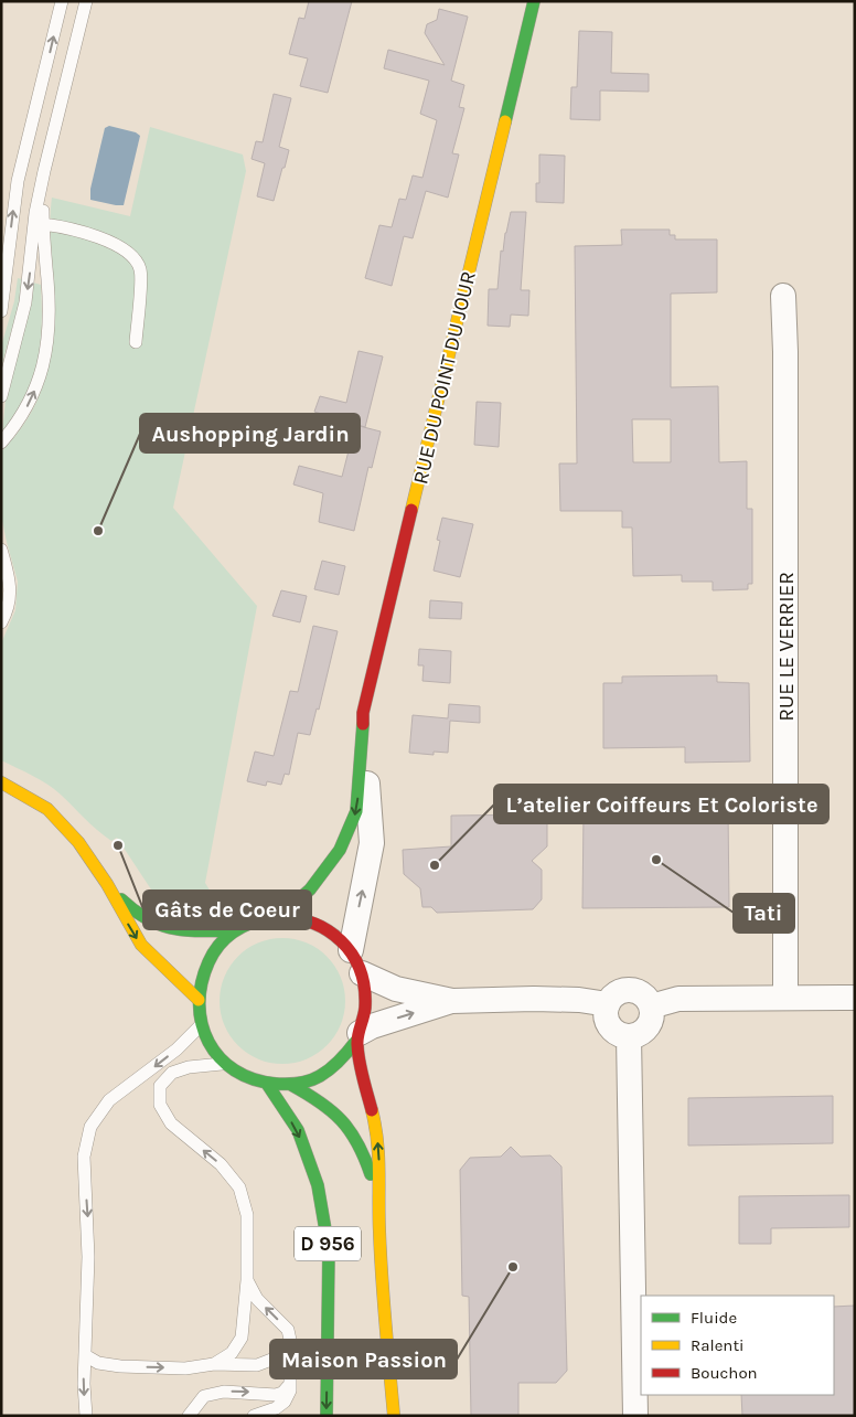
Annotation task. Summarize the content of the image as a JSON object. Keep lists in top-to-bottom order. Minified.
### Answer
{"streets":{"main road":["RUE DU POINT DU JOUR","D 956"],"street":["RUE LE VERRIER"]},"crossings":[["RUE DU POINT DU JOUR","D 956"]],"places":["Aushopping Jardin","Gâts de Coeur","Tati","L’atelier Coiffeurs Et Coloriste","Maison Passion"],"legend":["Fluide","Ralenti","Bouchon"]}
